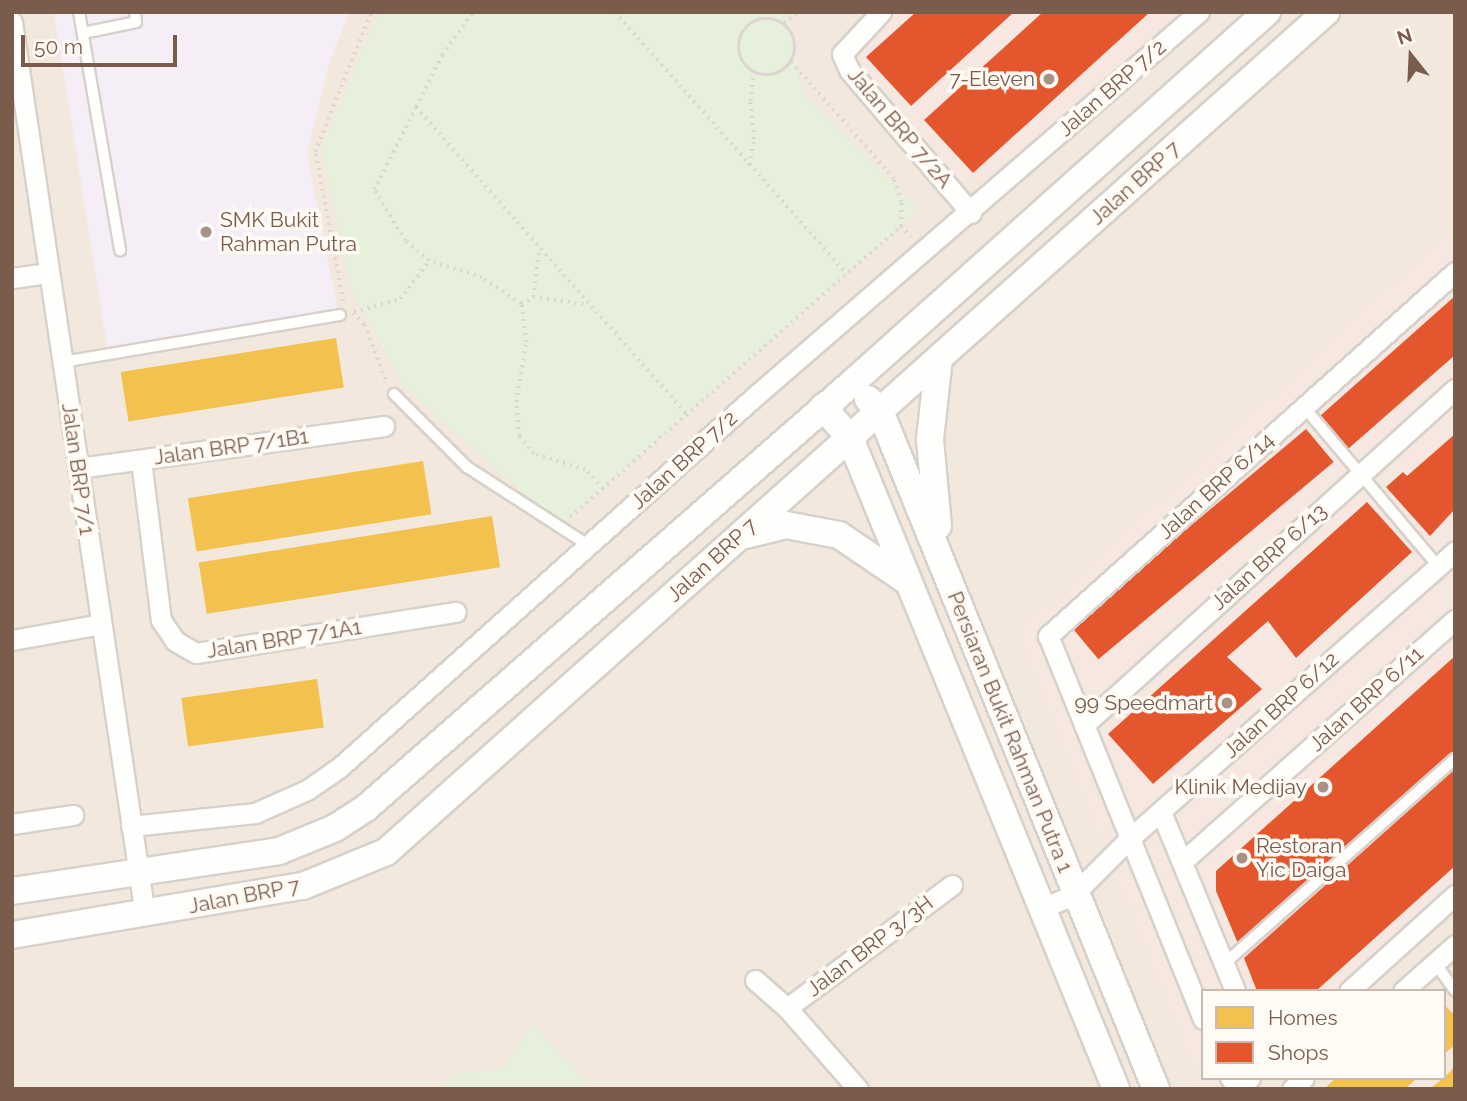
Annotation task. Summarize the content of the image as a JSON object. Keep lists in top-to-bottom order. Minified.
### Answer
{"streets":{"main road":["Jalan BRP 7","Persiaran Bukit Rahman Putra 1"],"street":["Jalan BRP 7/2","Jalan BRP 7/2A","Jalan BRP 7/1B1","Jalan BRP 7/1","Jalan BRP 6/14","Jalan BRP 6/13","Jalan BRP 7/1A1","Jalan BRP 6/11","Jalan BRP 6/12","Jalan BRP 3/3H"]},"crossings":[["Jalan BRP 7/2","Jalan BRP 7/2A"],["Jalan BRP 7/2","Jalan BRP 7/1"],["Jalan BRP 7","Jalan BRP 7/1"],["Jalan BRP 7","Persiaran Bukit Rahman Putra 1"],["Jalan BRP 7/1B1","Jalan BRP 7/1"],["Jalan BRP 7/1B1","Jalan BRP 7/1A1"],["Jalan BRP 6/14","Jalan BRP 6/13"],["Jalan BRP 6/12","Persiaran Bukit Rahman Putra 1"]],"places":["7-Eleven","SMK Bukit Rahman Putra","99 Speedmart","Klinik Medijay","Restoran Yic Daiga"],"legend":["Homes","Shops"],"scale_bar":"50 m","north":"top"}
